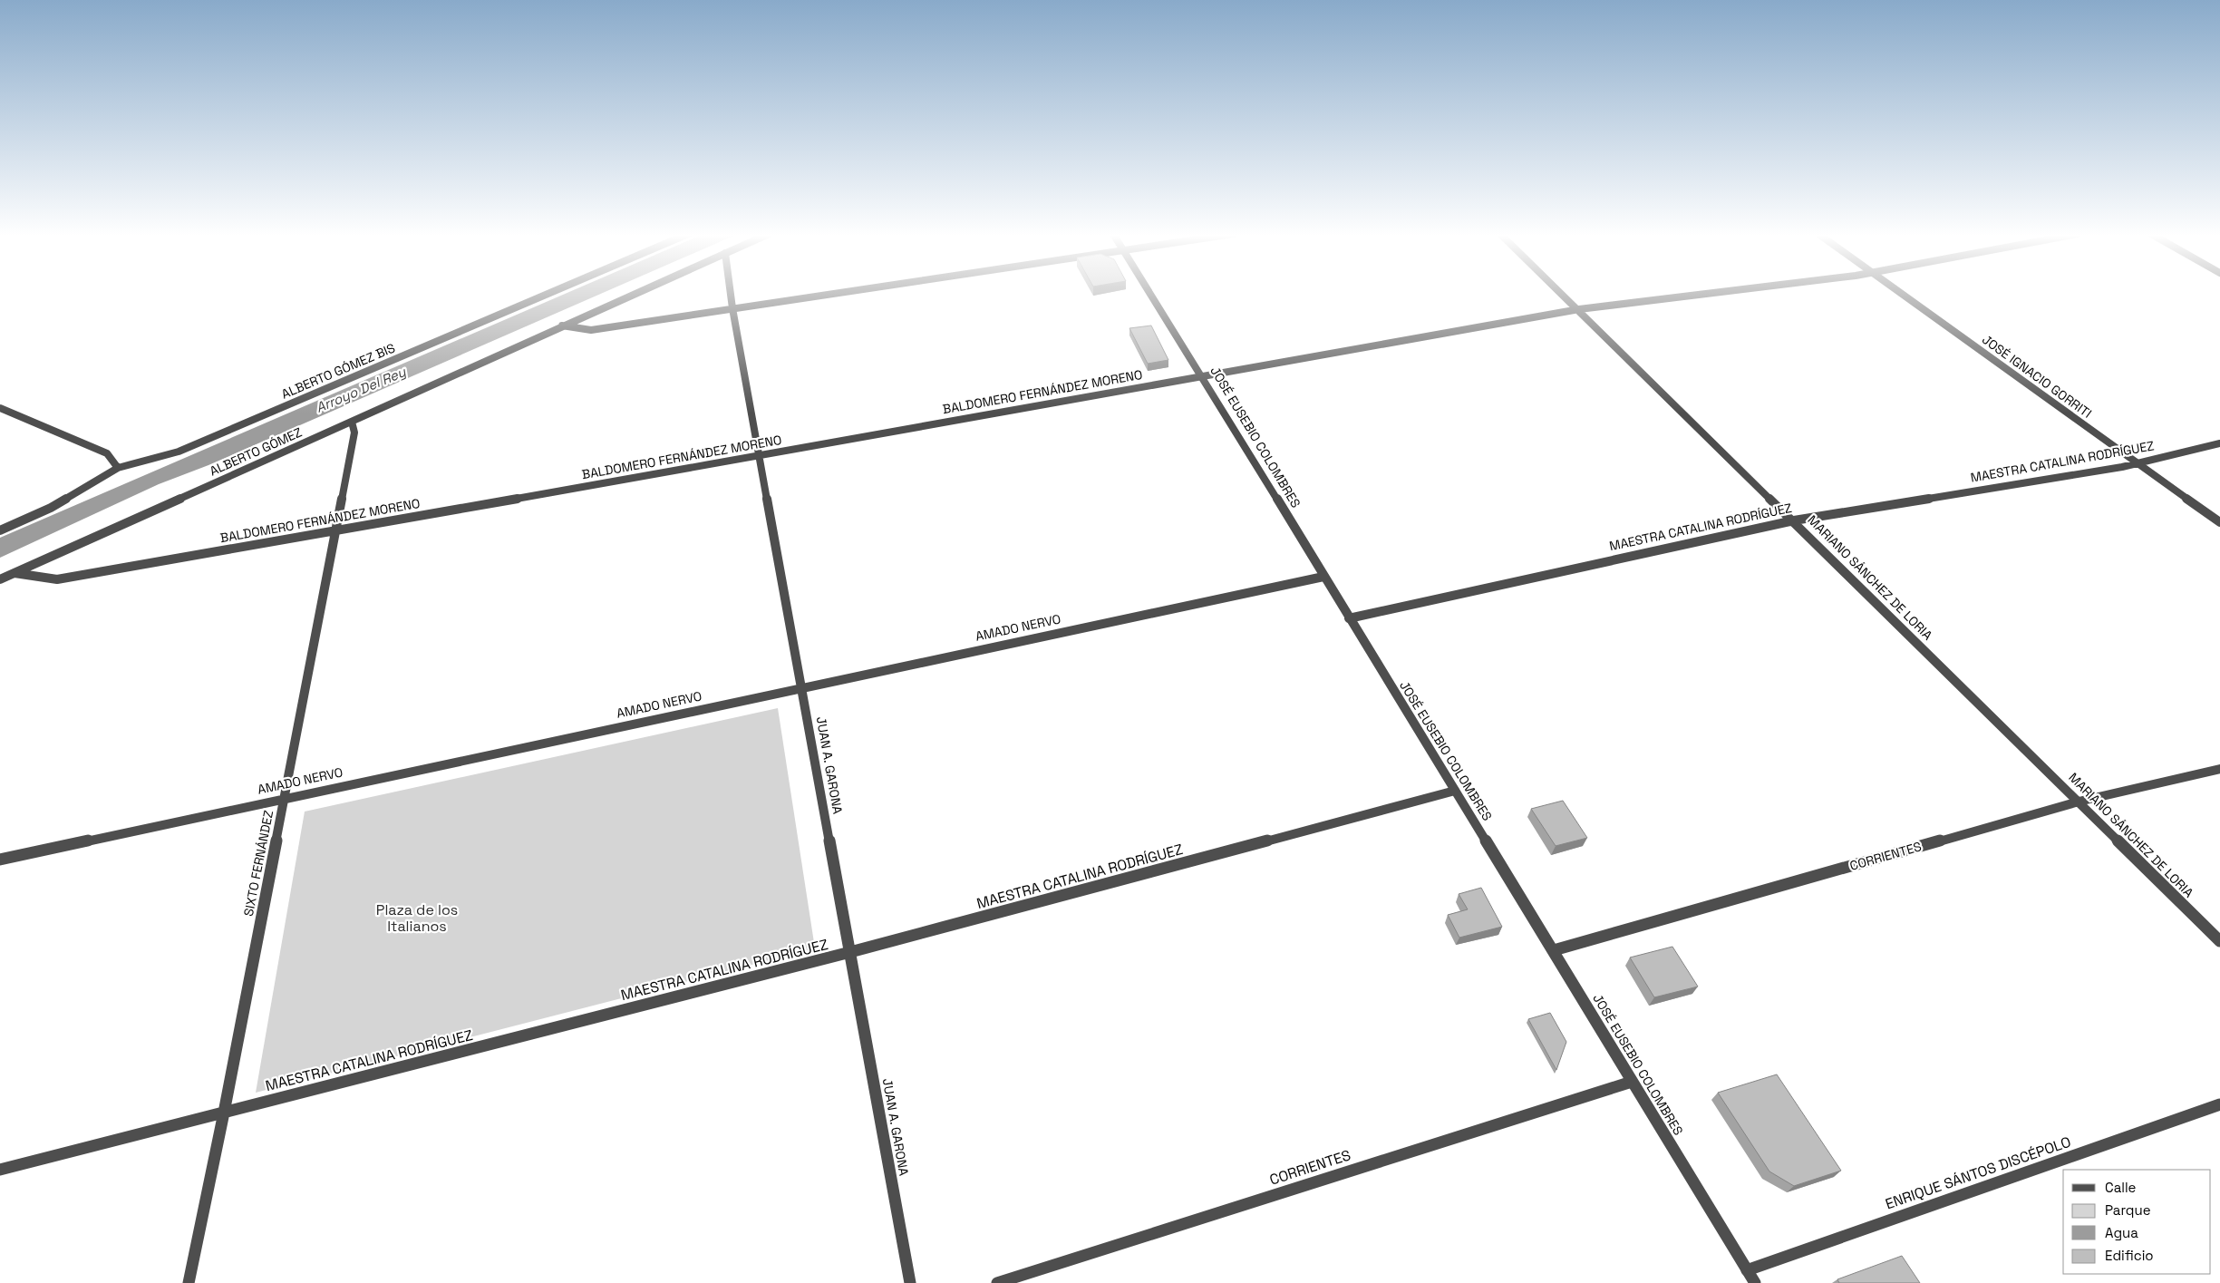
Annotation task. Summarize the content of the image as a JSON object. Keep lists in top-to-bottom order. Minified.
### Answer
{"streets":{"street":["ALBERTO GÓMEZ BIS","JOSÉ IGNACIO GORRITI","BALDOMERO FERNÁNDEZ MORENO","JOSÉ EUSEBIO COLOMBRES","ALBERTO GÓMEZ","MAESTRA CATALINA RODRÍGUEZ","MARIANO SÁNCHEZ DE LORIA","AMADO NERVO","JUAN A. GARONA","CORRIENTES","SIXTO FERNÁNDEZ","ENRIQUE SÁNTOS DISCÉPOLO"]},"crossings":[["JOSÉ IGNACIO GORRITI","MAESTRA CATALINA RODRÍGUEZ"],["BALDOMERO FERNÁNDEZ MORENO","JOSÉ EUSEBIO COLOMBRES"],["BALDOMERO FERNÁNDEZ MORENO","ALBERTO GÓMEZ"],["BALDOMERO FERNÁNDEZ MORENO","MARIANO SÁNCHEZ DE LORIA"],["BALDOMERO FERNÁNDEZ MORENO","JUAN A. GARONA"],["BALDOMERO FERNÁNDEZ MORENO","SIXTO FERNÁNDEZ"],["JOSÉ EUSEBIO COLOMBRES","MAESTRA CATALINA RODRÍGUEZ"],["JOSÉ EUSEBIO COLOMBRES","AMADO NERVO"],["JOSÉ EUSEBIO COLOMBRES","CORRIENTES"],["JOSÉ EUSEBIO COLOMBRES","ENRIQUE SÁNTOS DISCÉPOLO"],["ALBERTO GÓMEZ","SIXTO FERNÁNDEZ"],["MAESTRA CATALINA RODRÍGUEZ","MARIANO SÁNCHEZ DE LORIA"],["MAESTRA CATALINA RODRÍGUEZ","JUAN A. GARONA"],["MAESTRA CATALINA RODRÍGUEZ","SIXTO FERNÁNDEZ"],["MARIANO SÁNCHEZ DE LORIA","CORRIENTES"],["AMADO NERVO","JUAN A. GARONA"],["AMADO NERVO","SIXTO FERNÁNDEZ"]],"water":["Arroyo Del Rey"],"parks":["Plaza de los Italianos"],"legend":["Calle","Parque","Agua","Edificio"]}
